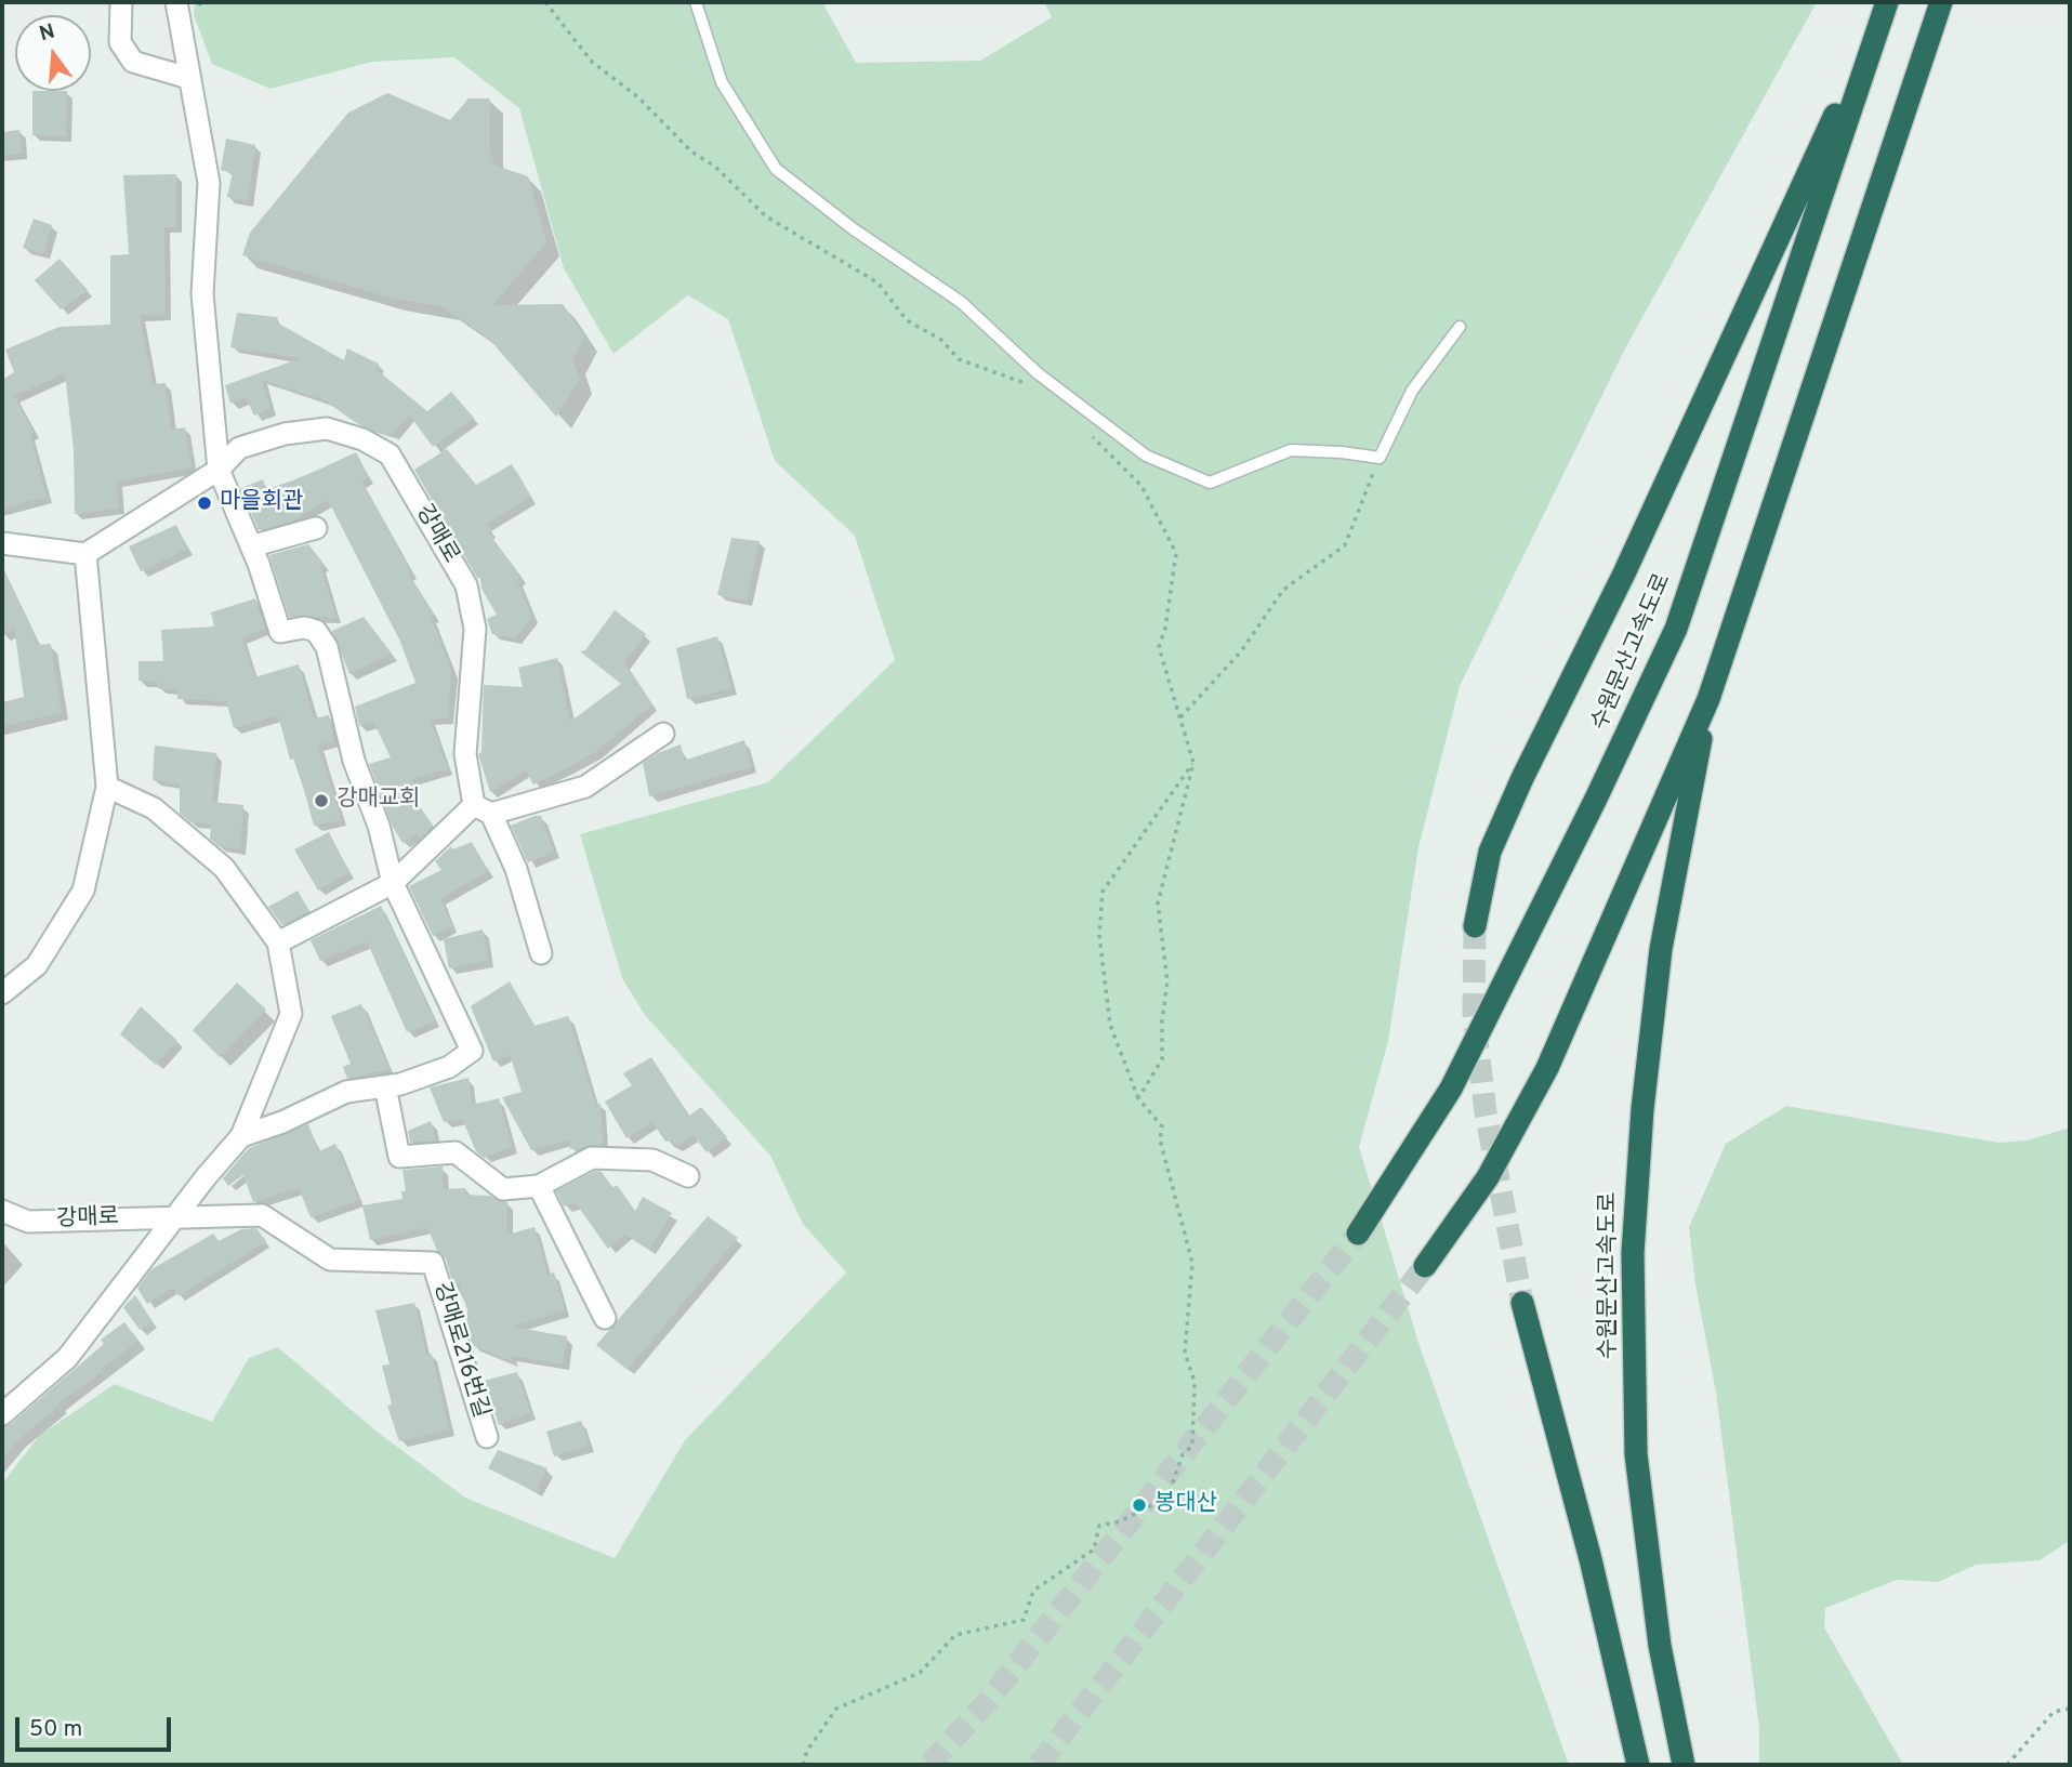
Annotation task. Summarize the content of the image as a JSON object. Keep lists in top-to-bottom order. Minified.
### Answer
{"streets":{"highway":["수원문산고속도로"],"street":["강매로","강매로216번길"]},"crossings":[["강매로","강매로216번길"]],"places":["마을회관","강매교회","봉대산"],"scale_bar":"50 m","north":"top"}
